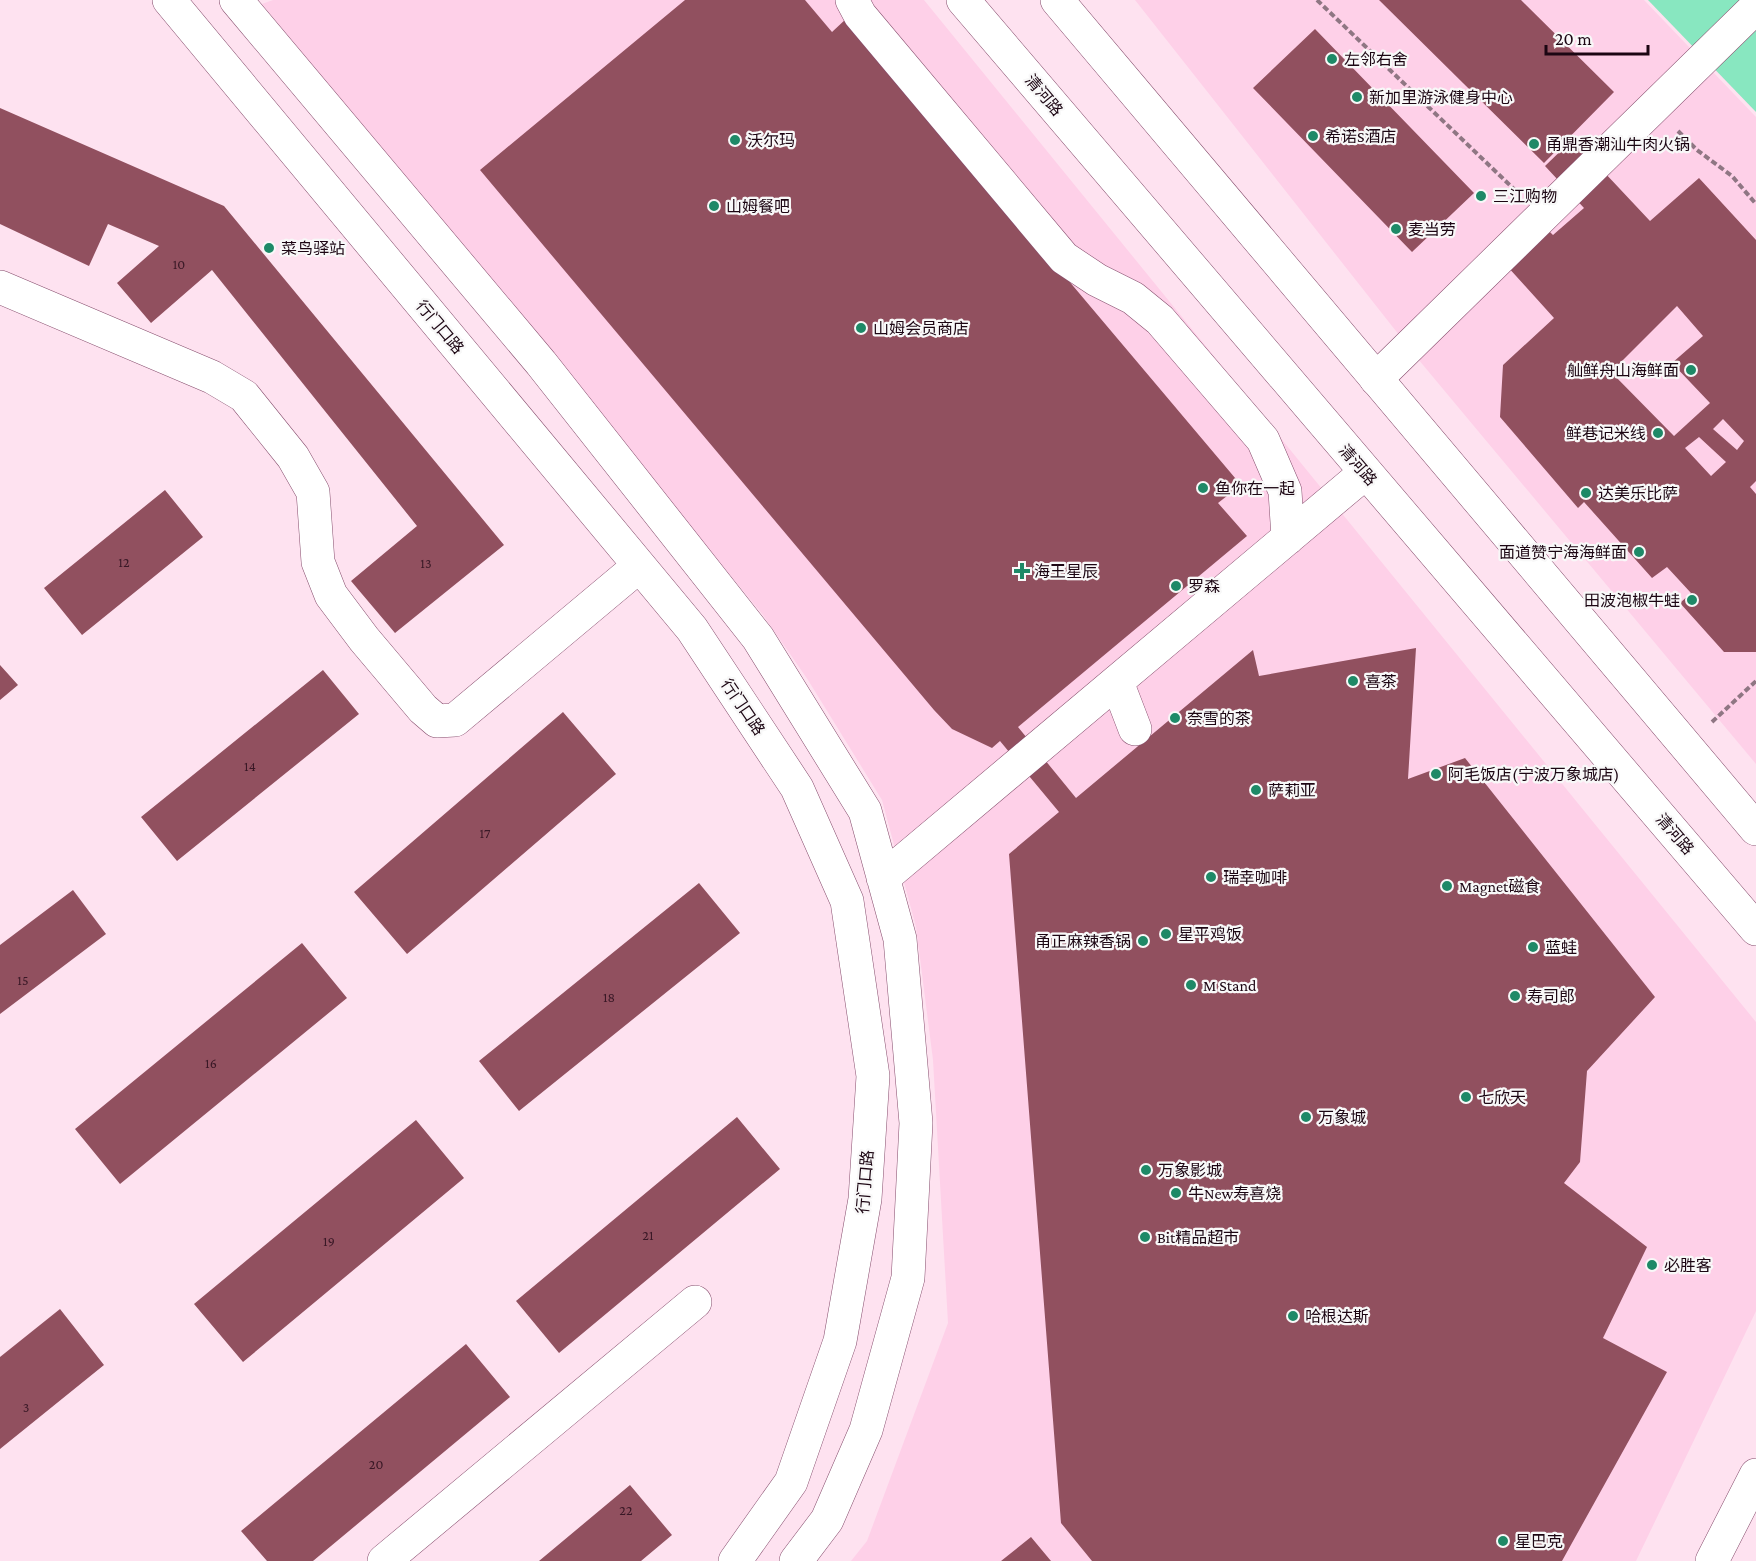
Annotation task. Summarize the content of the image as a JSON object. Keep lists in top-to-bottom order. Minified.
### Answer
{"streets":{"street":["清河路","行门口路"]},"places":{"other":["左邻右舍","新加里游泳健身中心","希诺S酒店","沃尔玛","甬鼎香潮汕牛肉火锅","三江购物","山姆餐吧","麦当劳","菜鸟驿站","山姆会员商店","舢鲜舟山海鲜面","鲜巷记米线","鱼你在一起","达美乐比萨","面道赞宁海海鲜面","罗森","田波泡椒牛蛙","喜茶","奈雪的茶","阿毛饭店(宁波万象城店)","萨莉亚","瑞幸咖啡","Magnet磁食","星平鸡饭","甬正麻辣香锅","蓝蛙","M Stand","寿司郎","七欣天","万象城","万象影城","牛New寿喜烧","Bit精品超市","必胜客","哈根达斯","星巴克"],"health":["海王星辰"]},"house_numbers":["10","12","13","14","17","15","18","16","21","19","3","20","22"],"scale_bar":"20 m"}
